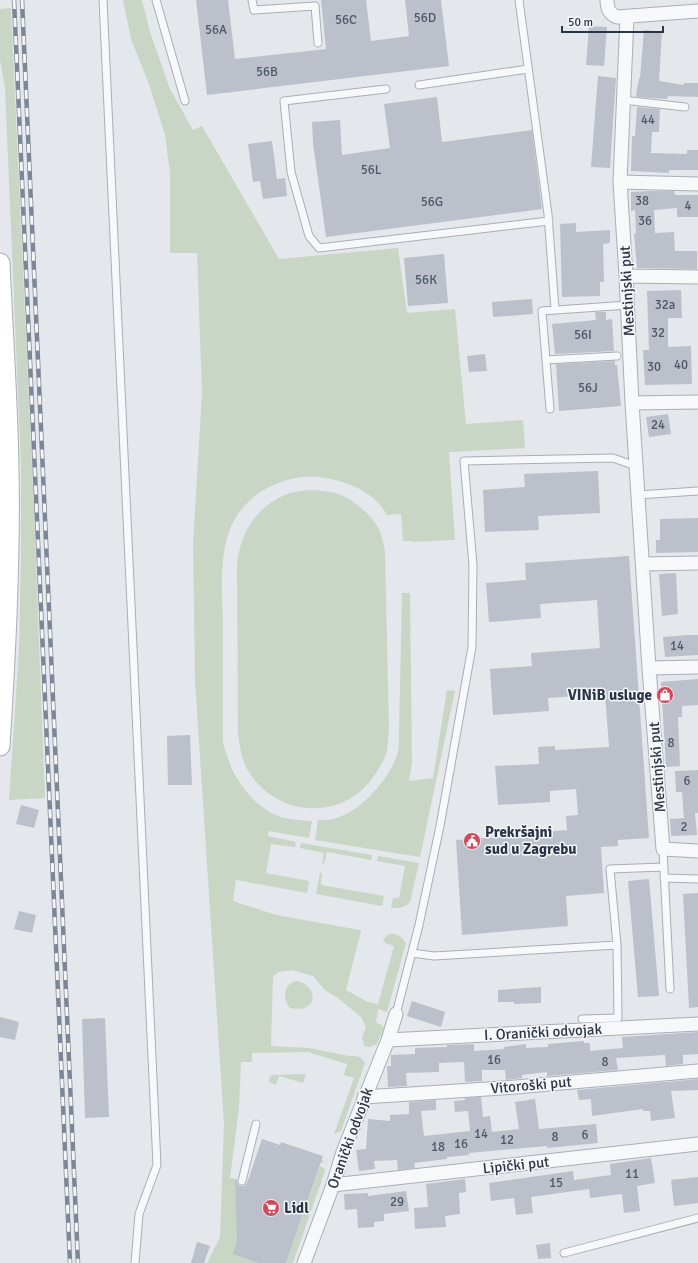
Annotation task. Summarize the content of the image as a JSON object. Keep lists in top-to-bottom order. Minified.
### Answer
{"streets":{"street":["Mestinjski put","I. Oranički odvojak","Vitoroški put","Oranički odvojak","Lipički put"]},"crossings":[["I. Oranički odvojak","Oranički odvojak"],["Vitoroški put","Oranički odvojak"],["Oranički odvojak","Lipički put"]],"places":{"shop":["VINiB usluge"],"public building":["Prekršajni sud u Zagrebu"],"supermarket":["Lidl"]},"house_numbers":["56D","56C","56A","56B","44","56L","38","56G","4","36","56K","32a","32","56I","40","30","56J","24","14","8","6","2","16","8","14","6","8","12","16","18","11","15","29"],"scale_bar":"50 m"}
